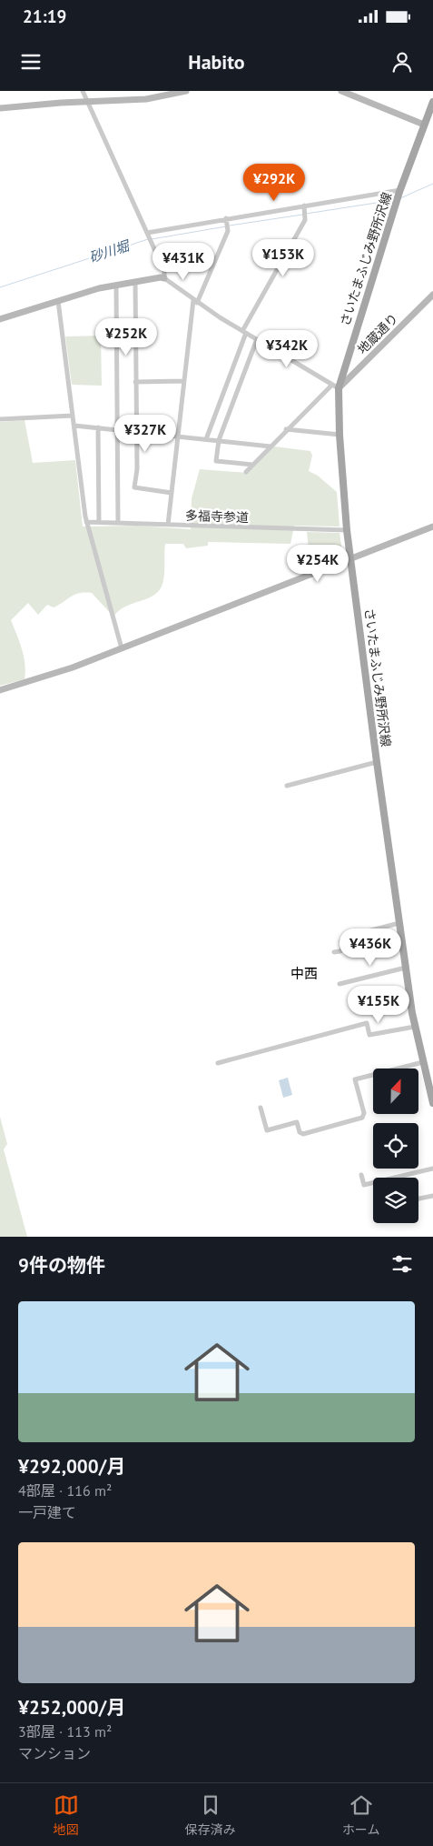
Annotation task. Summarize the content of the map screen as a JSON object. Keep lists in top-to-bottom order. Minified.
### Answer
{"streets":{"main road":["さいたまふじみ野所沢線"],"street":["地蔵通り","多福寺参道"]},"crossings":[["さいたまふじみ野所沢線","地蔵通り"],["さいたまふじみ野所沢線","多福寺参道"]],"districts":["中西"],"water":["砂川堀"],"north":"top","page":{"status":"21:19","header":"Habito","price":["¥292K","¥153K","¥431K","¥252K","¥342K","¥327K","¥254K","¥436K","¥155K"],"heading":"9件の物件","list":[{"name":"¥292,000/月","note":"4部屋 · 116 m² · 一戸建て"},{"name":"¥252,000/月","note":"3部屋 · 113 m² · マンション"}],"tabs":["地図","保存済み","ホーム"]}}
